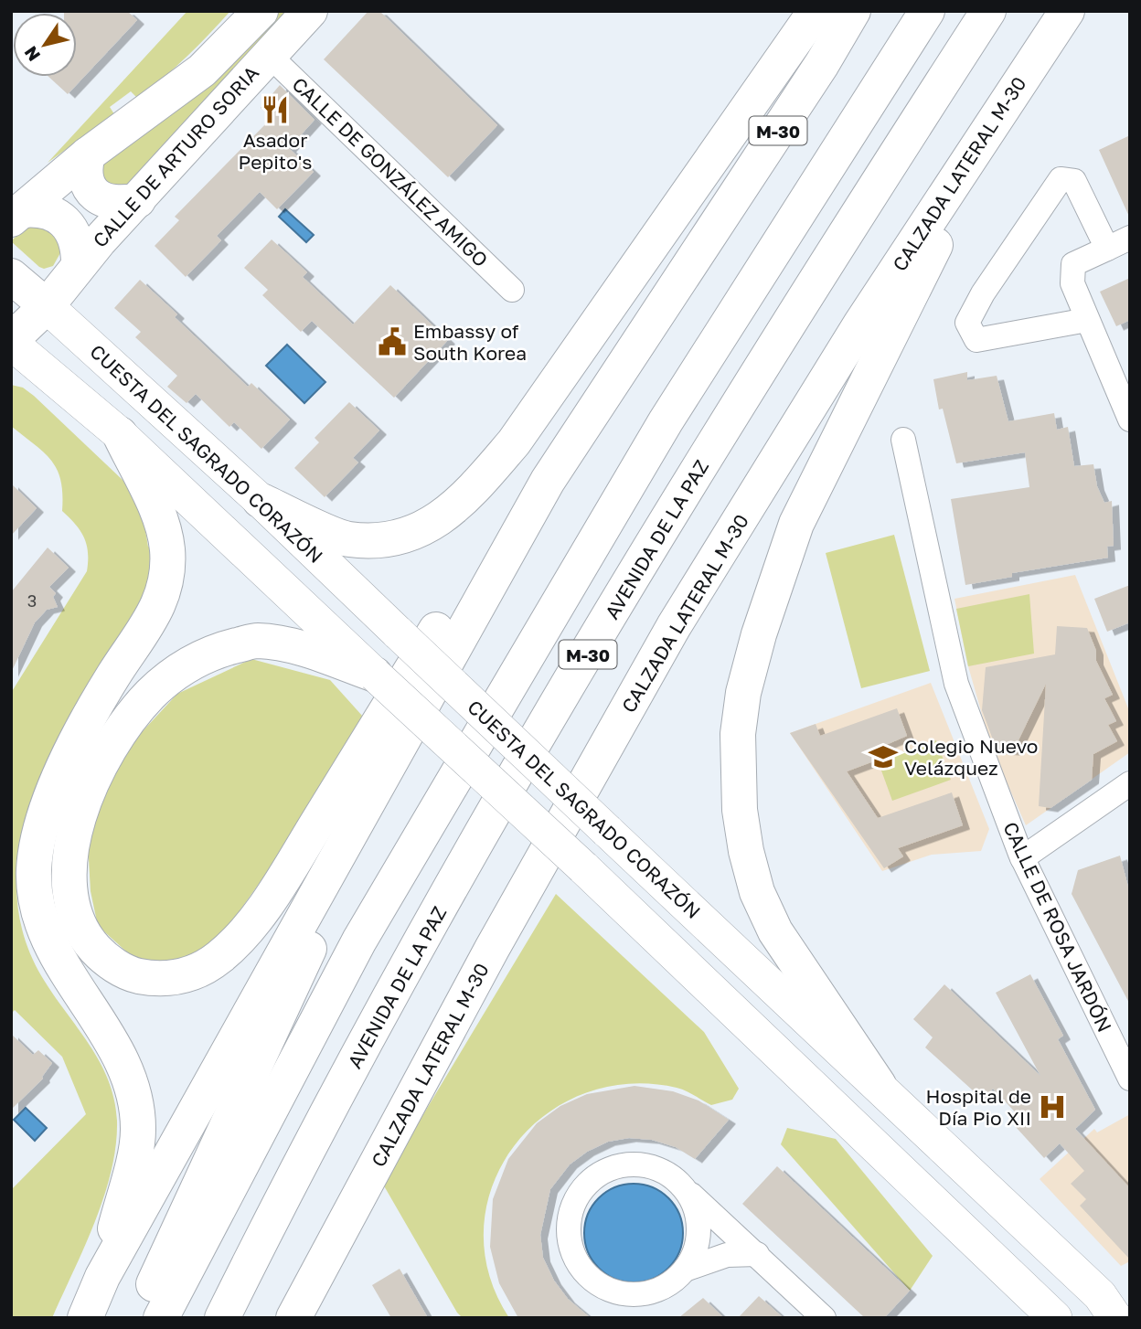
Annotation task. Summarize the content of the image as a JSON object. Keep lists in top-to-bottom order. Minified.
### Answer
{"streets":{"main road":["M-30","CALLE DE ARTURO SORIA","CALZADA LATERAL M-30","CUESTA DEL SAGRADO CORAZÓN","AVENIDA DE LA PAZ"],"street":["CALLE DE GONZÁLEZ AMIGO","CALLE DE ROSA JARDÓN"]},"crossings":[["CALLE DE ARTURO SORIA","CALLE DE GONZÁLEZ AMIGO"],["CALLE DE ARTURO SORIA","CUESTA DEL SAGRADO CORAZÓN"]],"places":{"restaurant":["Asador Pepito's"],"public building":["Embassy of South Korea"],"school or university":["Colegio Nuevo Velázquez"],"hospital":["Hospital de Día Pio XII"]},"house_numbers":["3"],"north":"bottom left"}
